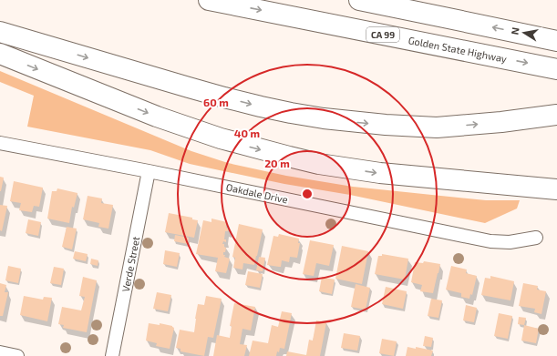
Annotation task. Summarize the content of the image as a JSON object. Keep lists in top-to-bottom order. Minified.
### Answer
{"streets":{"highway":["CA 99","Golden State Highway"],"street":["Oakdale Drive","Verde Street"]},"crossings":[["Oakdale Drive","Verde Street"]],"north":"left","rings":["60 m","40 m","20 m"]}
